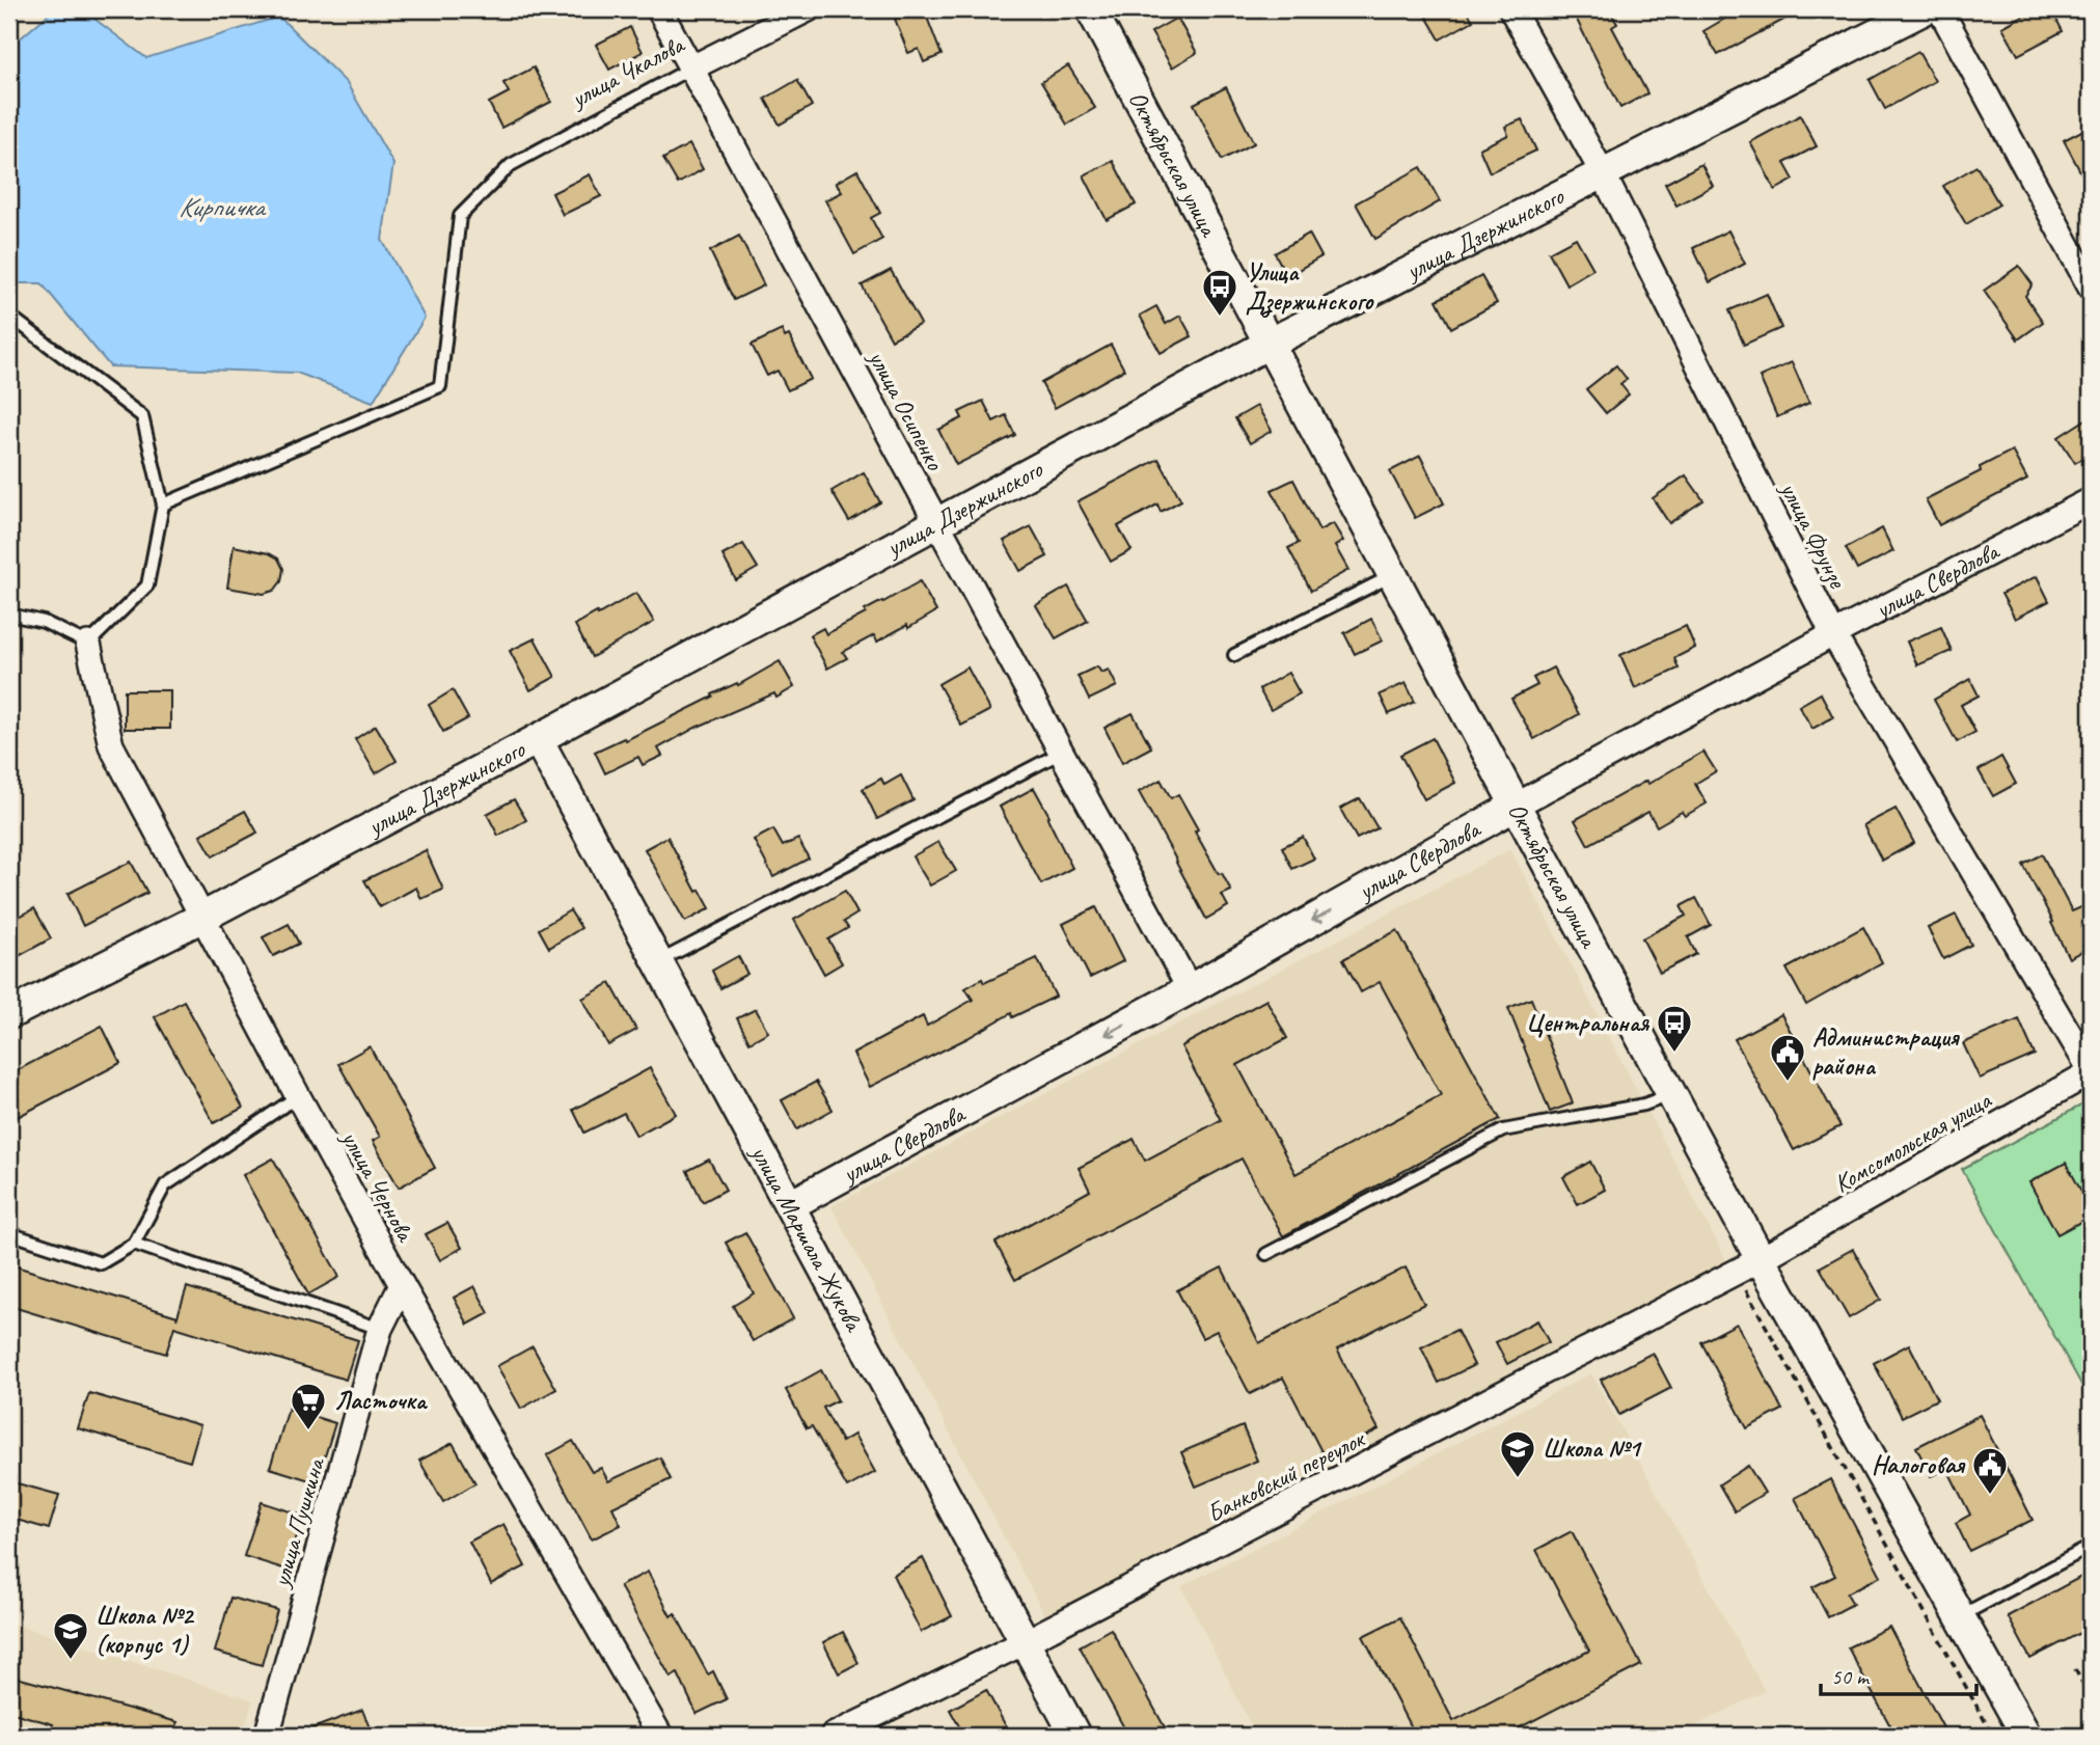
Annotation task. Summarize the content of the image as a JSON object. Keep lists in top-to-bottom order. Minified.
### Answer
{"streets":{"street":["улица Чкалова","Октябрьская улица","улица Дзержинского","улица Осипенко","улица Фрунзе","улица Свердлова","Комсомольская улица","улица Чернова","улица Маршала Жукова","Банковский переулок","улица Пушкина"]},"crossings":[["улица Чкалова","улица Осипенко"],["Октябрьская улица","улица Дзержинского"],["Октябрьская улица","улица Свердлова"],["Октябрьская улица","Комсомольская улица"],["Октябрьская улица","Банковский переулок"],["улица Дзержинского","улица Осипенко"],["улица Дзержинского","улица Фрунзе"],["улица Дзержинского","улица Чернова"],["улица Дзержинского","улица Маршала Жукова"],["улица Осипенко","улица Свердлова"],["улица Фрунзе","улица Свердлова"],["улица Фрунзе","Комсомольская улица"],["улица Свердлова","улица Маршала Жукова"],["Комсомольская улица","Банковский переулок"],["улица Чернова","улица Пушкина"],["улица Маршала Жукова","Банковский переулок"]],"one_way":["улица Свердлова"],"water":["Кирпичка"],"places":{"bus stop":["Улица Дзержинского","Центральная"],"public building":["Администрация района","Налоговая"],"supermarket":["Ласточка"],"school or university":["Школа №1","Школа №2 (корпус 1)"]},"scale_bar":"50 m"}
